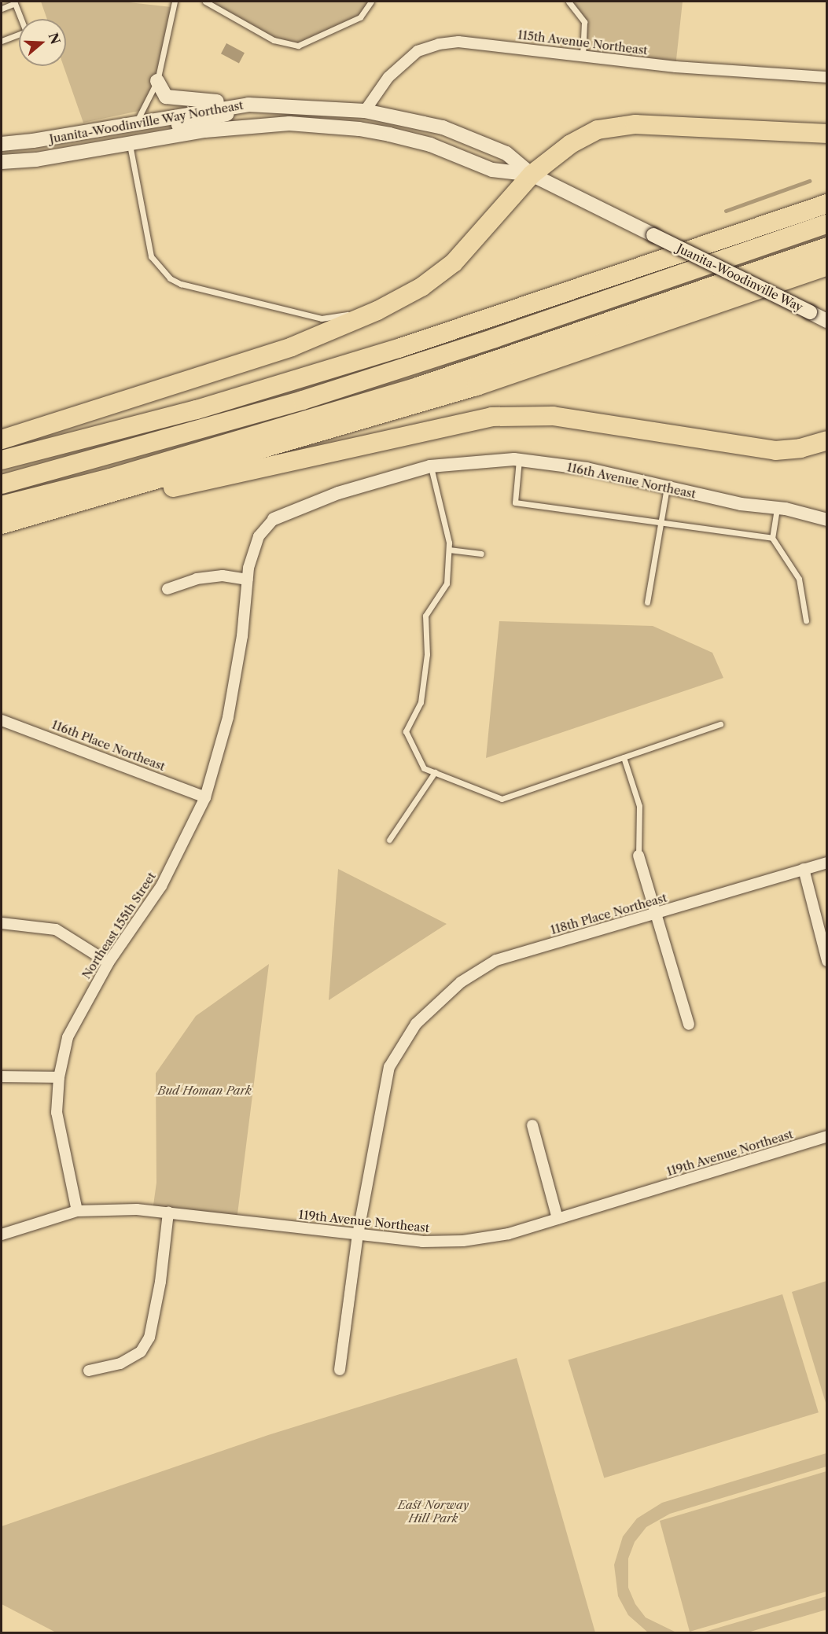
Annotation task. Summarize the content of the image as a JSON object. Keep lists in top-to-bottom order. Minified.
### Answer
{"streets":{"main road":["Juanita-Woodinville Way Northeast","Juanita-Woodinville Way"],"street":["115th Avenue Northeast","116th Avenue Northeast","116th Place Northeast","118th Place Northeast","Northeast 155th Street","119th Avenue Northeast"]},"crossings":[["115th Avenue Northeast","Juanita-Woodinville Way Northeast"],["Juanita-Woodinville Way Northeast","Juanita-Woodinville Way"],["116th Avenue Northeast","Northeast 155th Street"],["116th Place Northeast","Northeast 155th Street"],["118th Place Northeast","119th Avenue Northeast"],["Northeast 155th Street","119th Avenue Northeast"]],"parks":["Bud Homan Park","East Norway Hill Park"],"north":"right"}
